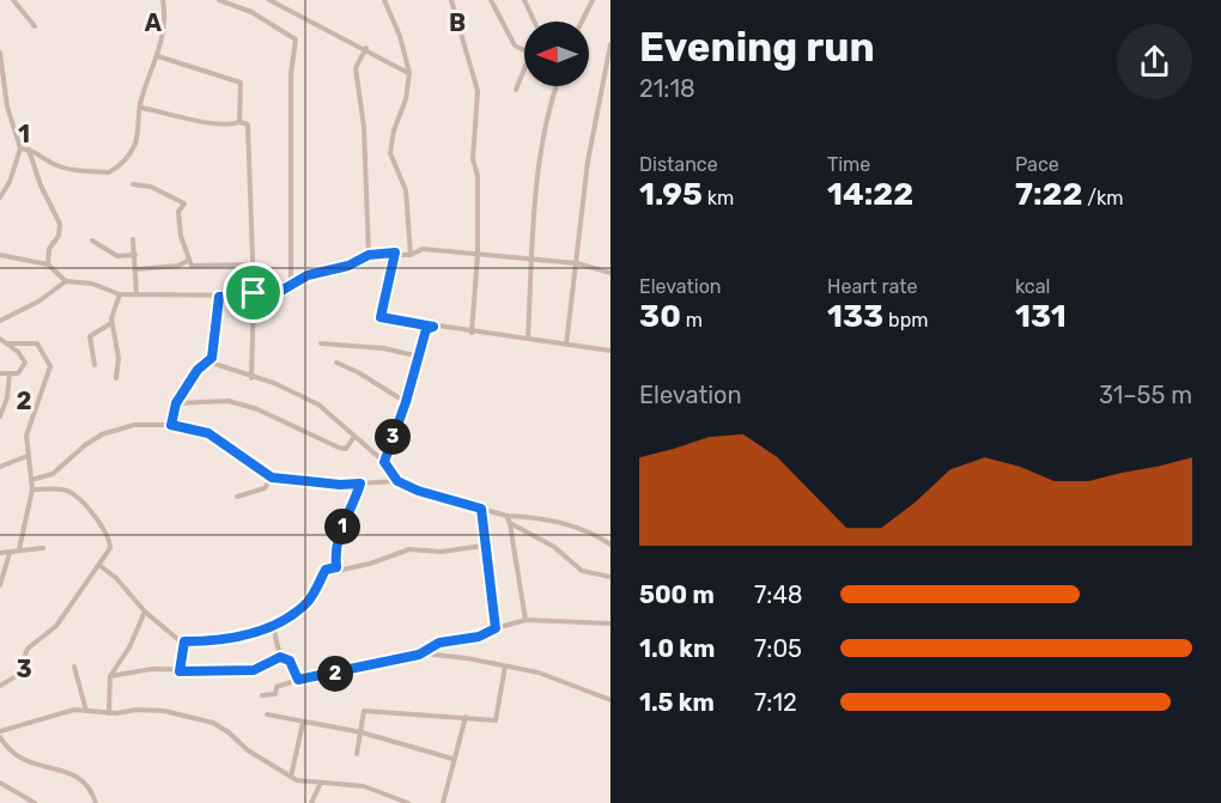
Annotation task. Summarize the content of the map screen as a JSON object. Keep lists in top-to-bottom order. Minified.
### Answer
{"north":"left","page":{"heading":["Evening run","21:18"],"stats":[["Distance","1.95 km"],["Time","14:22"],["Pace","7:22 /km"],["Elevation","30 m"],["Heart rate","133 bpm"],["kcal","131"]],"chart":["Elevation","31–55 m"],"pins":["3","1","2"],"list":[{"name":"500 m","note":"7:48"},{"name":"1.0 km","note":"7:05"},{"name":"1.5 km","note":"7:12"}]},"grid":{"columns":["A","B"],"rows":["1","2","3"]}}
